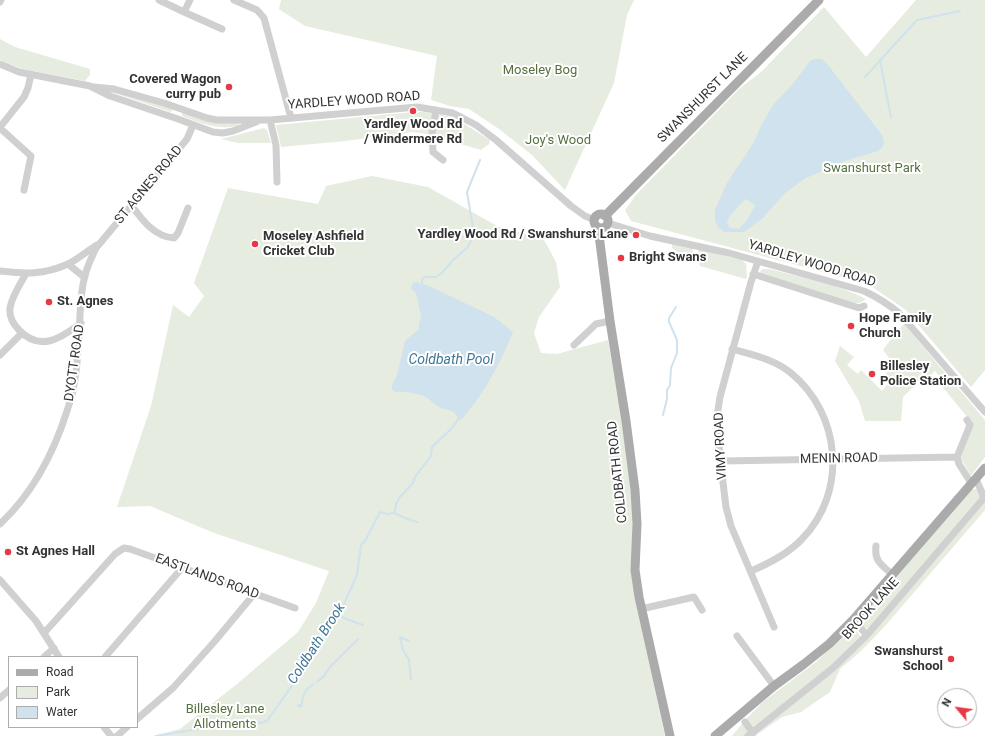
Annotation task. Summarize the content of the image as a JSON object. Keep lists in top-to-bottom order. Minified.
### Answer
{"streets":{"main road":["SWANSHURST LANE","COLDBATH ROAD","BROOK LANE"],"street":["YARDLEY WOOD ROAD","ST AGNES ROAD","DYOTT ROAD","VIMY ROAD","MENIN ROAD","EASTLANDS ROAD"]},"crossings":[["SWANSHURST LANE","YARDLEY WOOD ROAD"],["YARDLEY WOOD ROAD","ST AGNES ROAD"],["YARDLEY WOOD ROAD","VIMY ROAD"],["YARDLEY WOOD ROAD","COLDBATH ROAD"],["ST AGNES ROAD","DYOTT ROAD"],["VIMY ROAD","MENIN ROAD"]],"water":["Coldbath Pool","Coldbath Brook"],"parks":["Moseley Bog","Joy's Wood","Swanshurst Park","Billesley Lane Allotments"],"places":["Covered Wagon curry pub","Yardley Wood Rd / Windermere Rd","Yardley Wood Rd / Swanshurst Lane","Moseley Ashfield Cricket Club","Bright Swans","St. Agnes","Hope Family Church","Billesley Police Station","St Agnes Hall","Swanshurst School"],"legend":["Road","Park","Water"],"north":"top left"}
